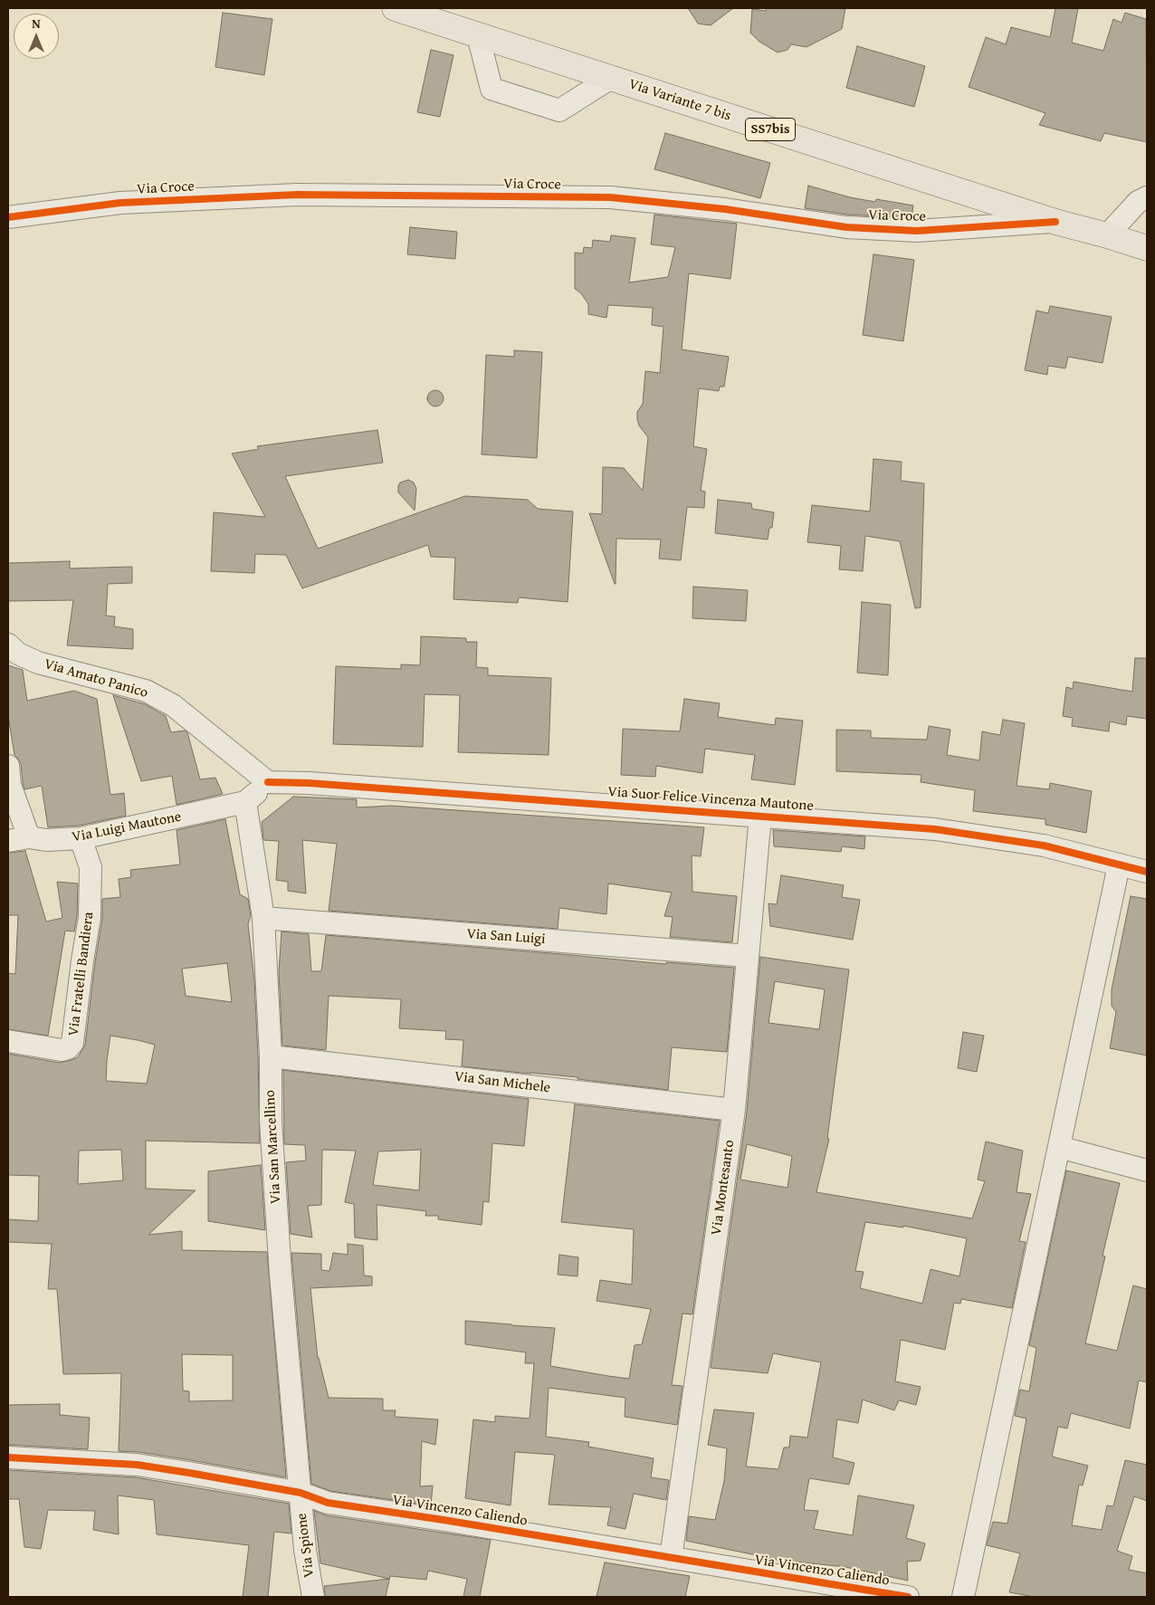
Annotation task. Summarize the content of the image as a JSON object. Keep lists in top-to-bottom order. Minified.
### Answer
{"streets":{"main road":["Via Variante 7 bis","SS7bis"],"street":["Via Croce","Via Amato Panico","Via Suor Felice Vincenza Mautone","Via Luigi Mautone","Via San Luigi","Via Fratelli Bandiera","Via San Michele","Via San Marcellino","Via Montesanto","Via Vincenzo Caliendo","Via Spione"]},"crossings":[["Via Variante 7 bis","Via Croce"],["Via Amato Panico","Via Suor Felice Vincenza Mautone"],["Via Suor Felice Vincenza Mautone","Via Montesanto"],["Via Luigi Mautone","Via Fratelli Bandiera"],["Via Luigi Mautone","Via San Marcellino"],["Via San Luigi","Via San Marcellino"],["Via San Luigi","Via Montesanto"],["Via San Michele","Via San Marcellino"],["Via San Michele","Via Montesanto"],["Via San Marcellino","Via Vincenzo Caliendo"],["Via San Marcellino","Via Spione"],["Via Montesanto","Via Vincenzo Caliendo"],["Via Vincenzo Caliendo","Via Spione"]],"north":"top"}
